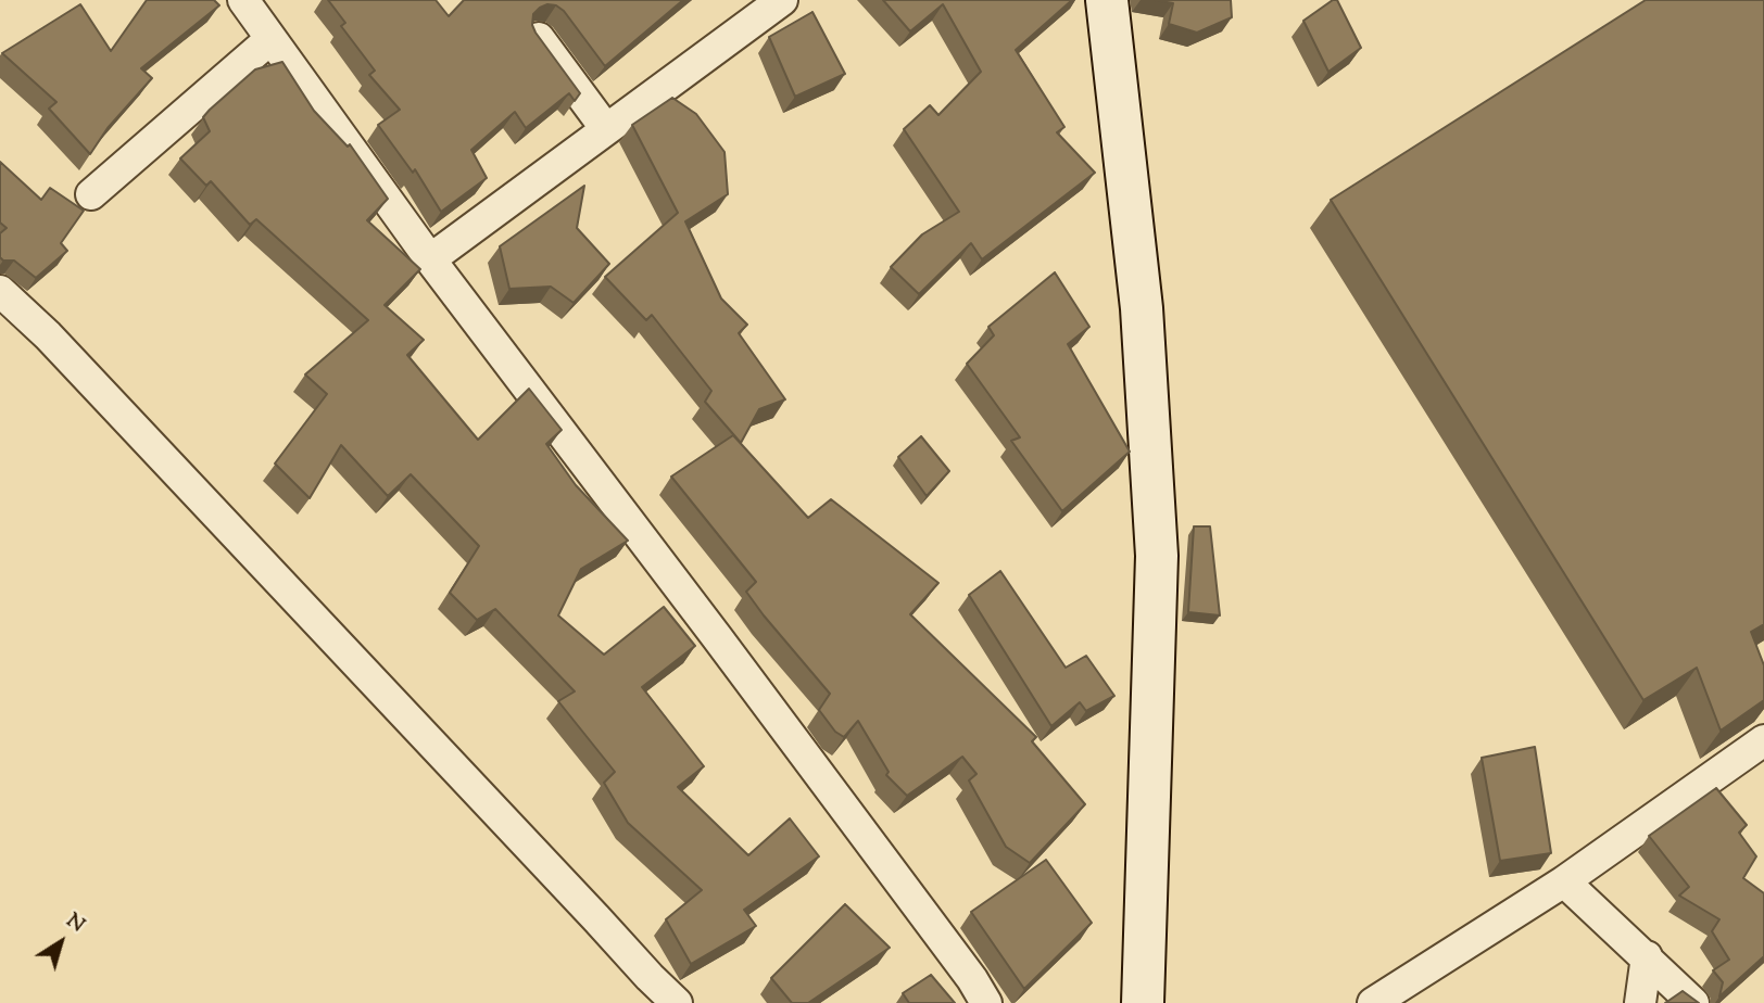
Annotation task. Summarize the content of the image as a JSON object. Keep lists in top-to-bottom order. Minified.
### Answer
{"north":"top right"}
